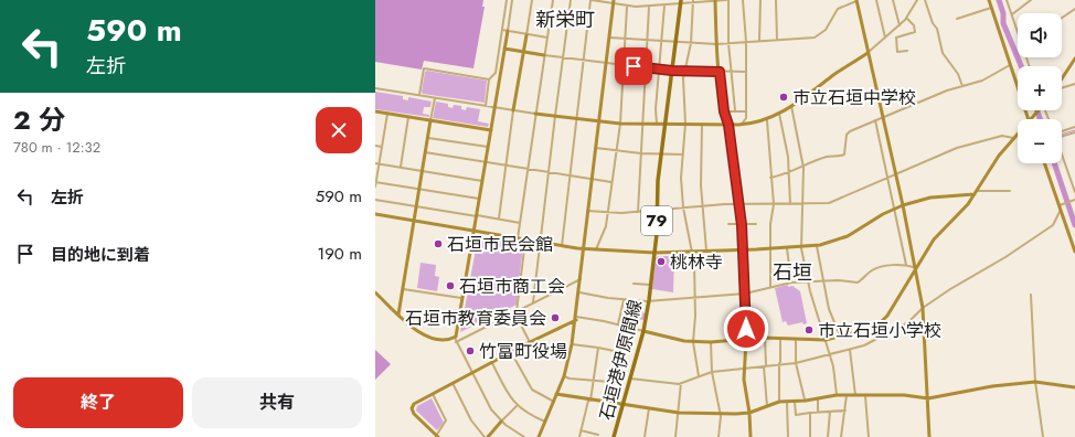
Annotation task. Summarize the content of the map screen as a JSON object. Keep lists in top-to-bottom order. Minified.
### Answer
{"streets":{"main road":["79","石垣港伊原間線"]},"districts":["新栄町","石垣"],"places":["市立石垣中学校","石垣市民会館","桃林寺","石垣市商工会","石垣市教育委員会","市立石垣小学校","竹富町役場"],"page":{"turn":["590 m","左折"],"map_buttons":["+","−"],"heading":["2 分","780 m · 12:32"],"list":[{"name":"左折","value":"590 m"},{"name":"目的地に到着","value":"190 m"}],"buttons":["終了","共有"]}}
